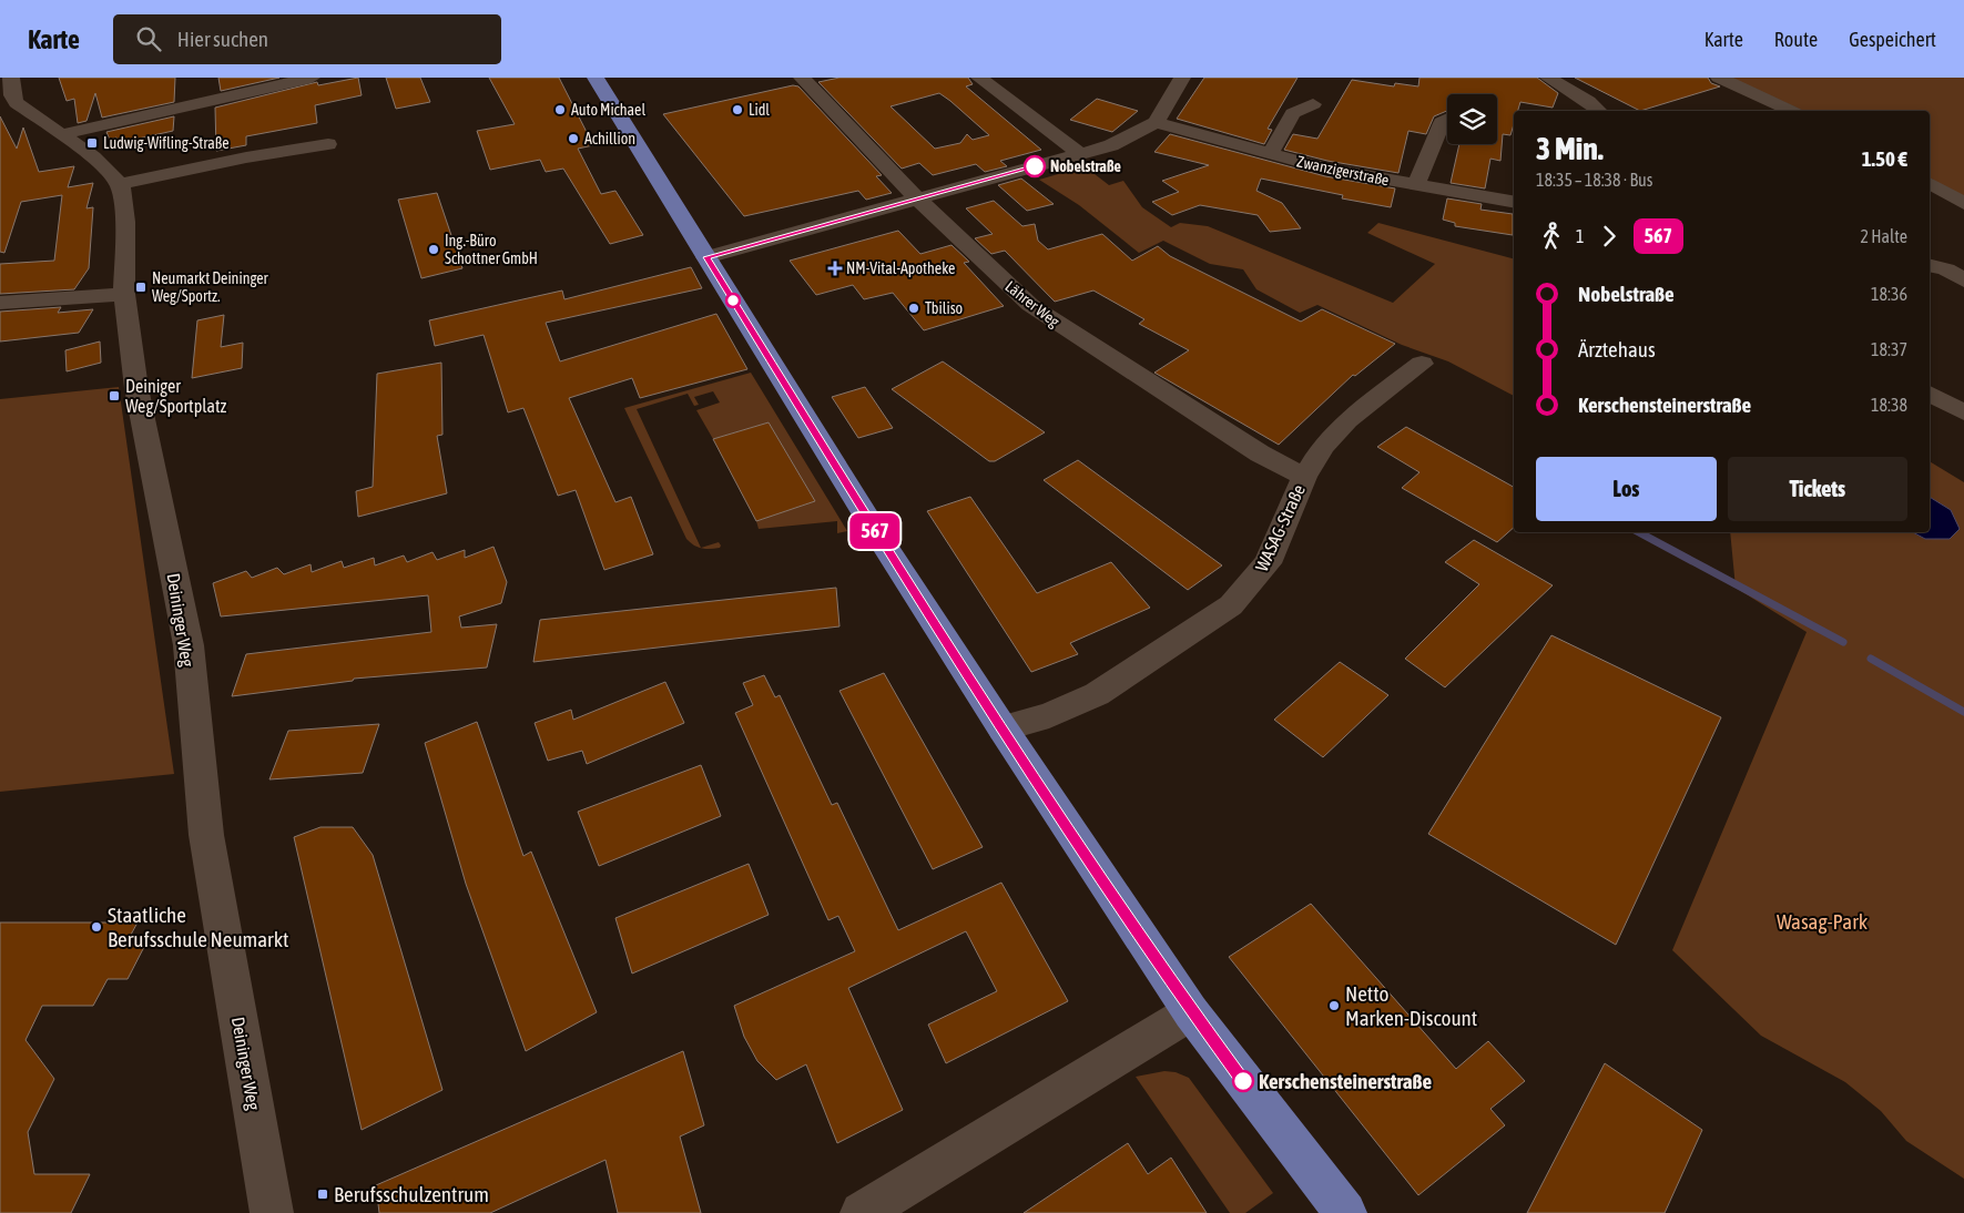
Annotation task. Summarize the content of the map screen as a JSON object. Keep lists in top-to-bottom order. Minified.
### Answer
{"streets":{"street":["Zwanzigerstraße","Lährer Weg","WASAG-Straße","Deininger Weg"]},"crossings":[["Lährer Weg","WASAG-Straße"]],"parks":["Wasag-Park"],"places":{"other":["Auto Michael","Lidl","Achillion","Nobelstraße","Ing.-Büro Schottner GmbH","Tbiliso","Staatliche Berufsschule Neumarkt","Netto Marken-Discount","Kerschensteinerstraße"],"transit":["Ludwig-Wifling-Straße","Neumarkt Deininger Weg/Sportz.","Deiniger Weg/Sportplatz","Berufsschulzentrum"],"health":["NM-Vital-Apotheke"]},"lines":["bus line 567"],"page":{"header":"Karte","search":"Hier suchen","nav":["Karte","Route","Gespeichert"],"on_map":"567","heading":["3 Min.","18:35 – 18:38 · Bus","1.50 €"],"legs":["1","567","2 Halte"],"list":[{"name":"Nobelstraße","value":"18:36"},{"name":"Ärztehaus","value":"18:37"},{"name":"Kerschensteinerstraße","value":"18:38"}],"buttons":["Los","Tickets"]}}
